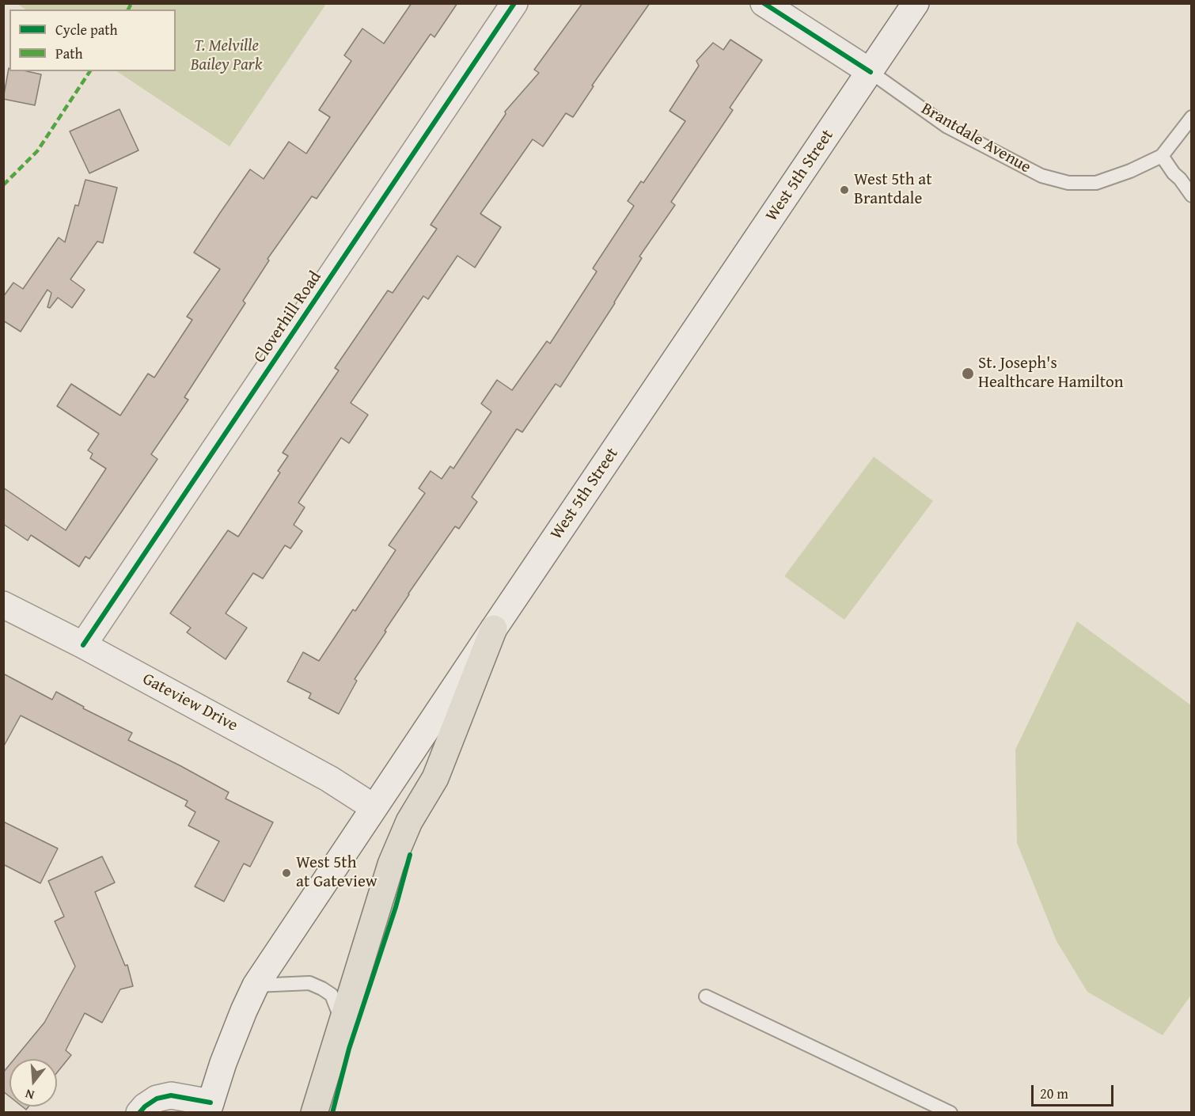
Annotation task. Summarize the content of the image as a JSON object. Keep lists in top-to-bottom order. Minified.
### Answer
{"streets":{"street":["Brantdale Avenue","West 5th Street","Cloverhill Road","Gateview Drive"]},"crossings":[["Brantdale Avenue","West 5th Street"],["West 5th Street","Gateview Drive"],["Cloverhill Road","Gateview Drive"]],"parks":["T. Melville Bailey Park"],"places":["West 5th at Brantdale","St. Joseph's Healthcare Hamilton","West 5th at Gateview"],"legend":["Cycle path","Path"],"scale_bar":"20 m","north":"bottom"}
